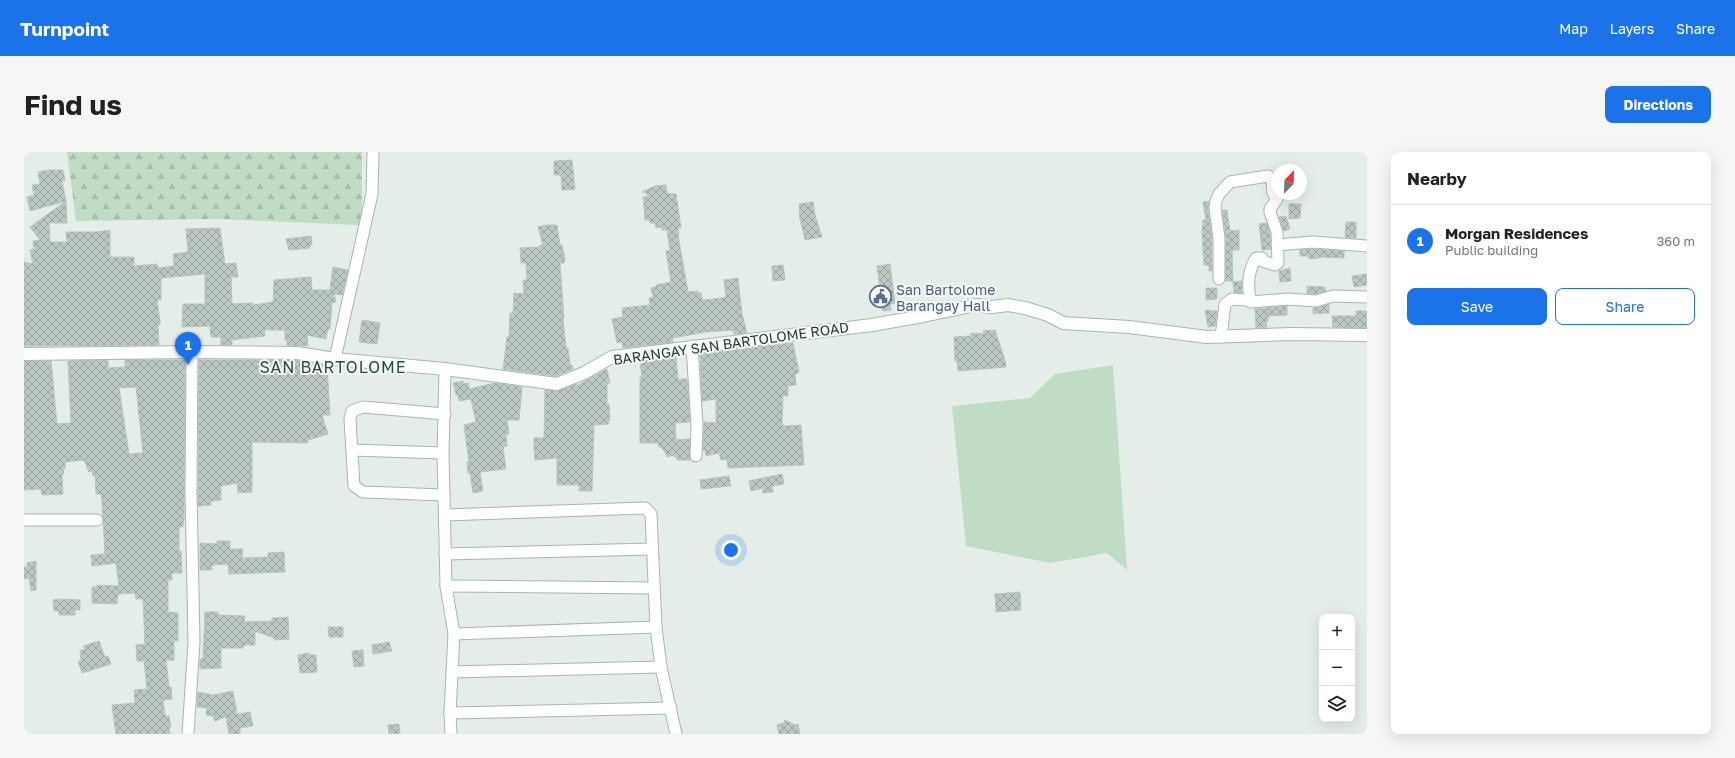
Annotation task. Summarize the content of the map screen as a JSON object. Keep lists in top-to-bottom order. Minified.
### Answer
{"streets":{"street":["BARANGAY SAN BARTOLOME ROAD"]},"districts":["SAN BARTOLOME"],"places":{"public building":["San Bartolome Barangay Hall"]},"north":"top right","page":{"header":"Turnpoint","nav":["Map","Layers","Share"],"buttons":["Directions",["Save","Share"]],"title":"Find us","heading":"Nearby","list":[{"mark":"1","name":"Morgan Residences","note":"Public building","value":"360 m"}],"pins":"1","map_buttons":["+","−"]}}
